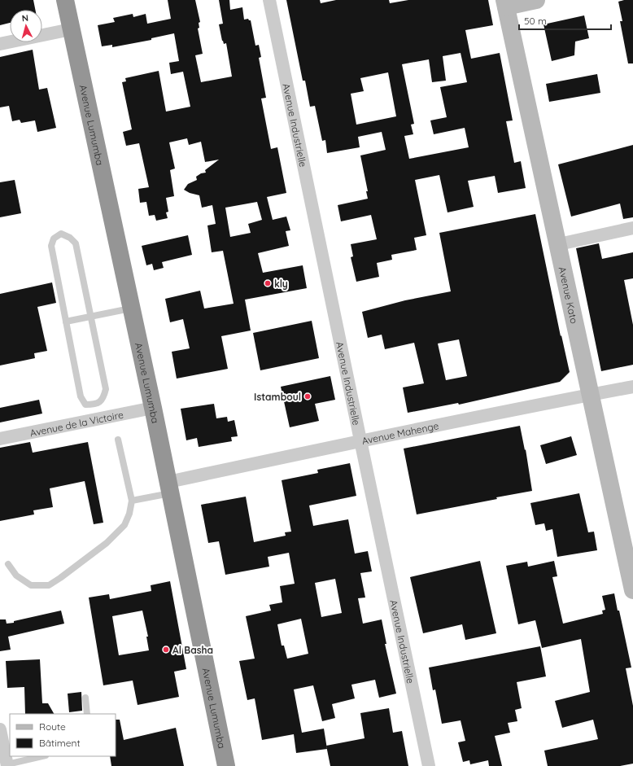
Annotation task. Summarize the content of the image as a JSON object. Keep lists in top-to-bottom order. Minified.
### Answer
{"streets":{"highway":["Avenue Lumumba"],"street":["Avenue Industrielle","Avenue Kato","Avenue de la Victoire","Avenue Mahenge"]},"crossings":[["Avenue Lumumba","Avenue de la Victoire"],["Avenue Lumumba","Avenue Mahenge"],["Avenue Industrielle","Avenue Mahenge"],["Avenue Kato","Avenue Mahenge"]],"places":["kly","Istamboul","Al Basha"],"legend":["Route","Bâtiment"],"scale_bar":"50 m","north":"top"}
